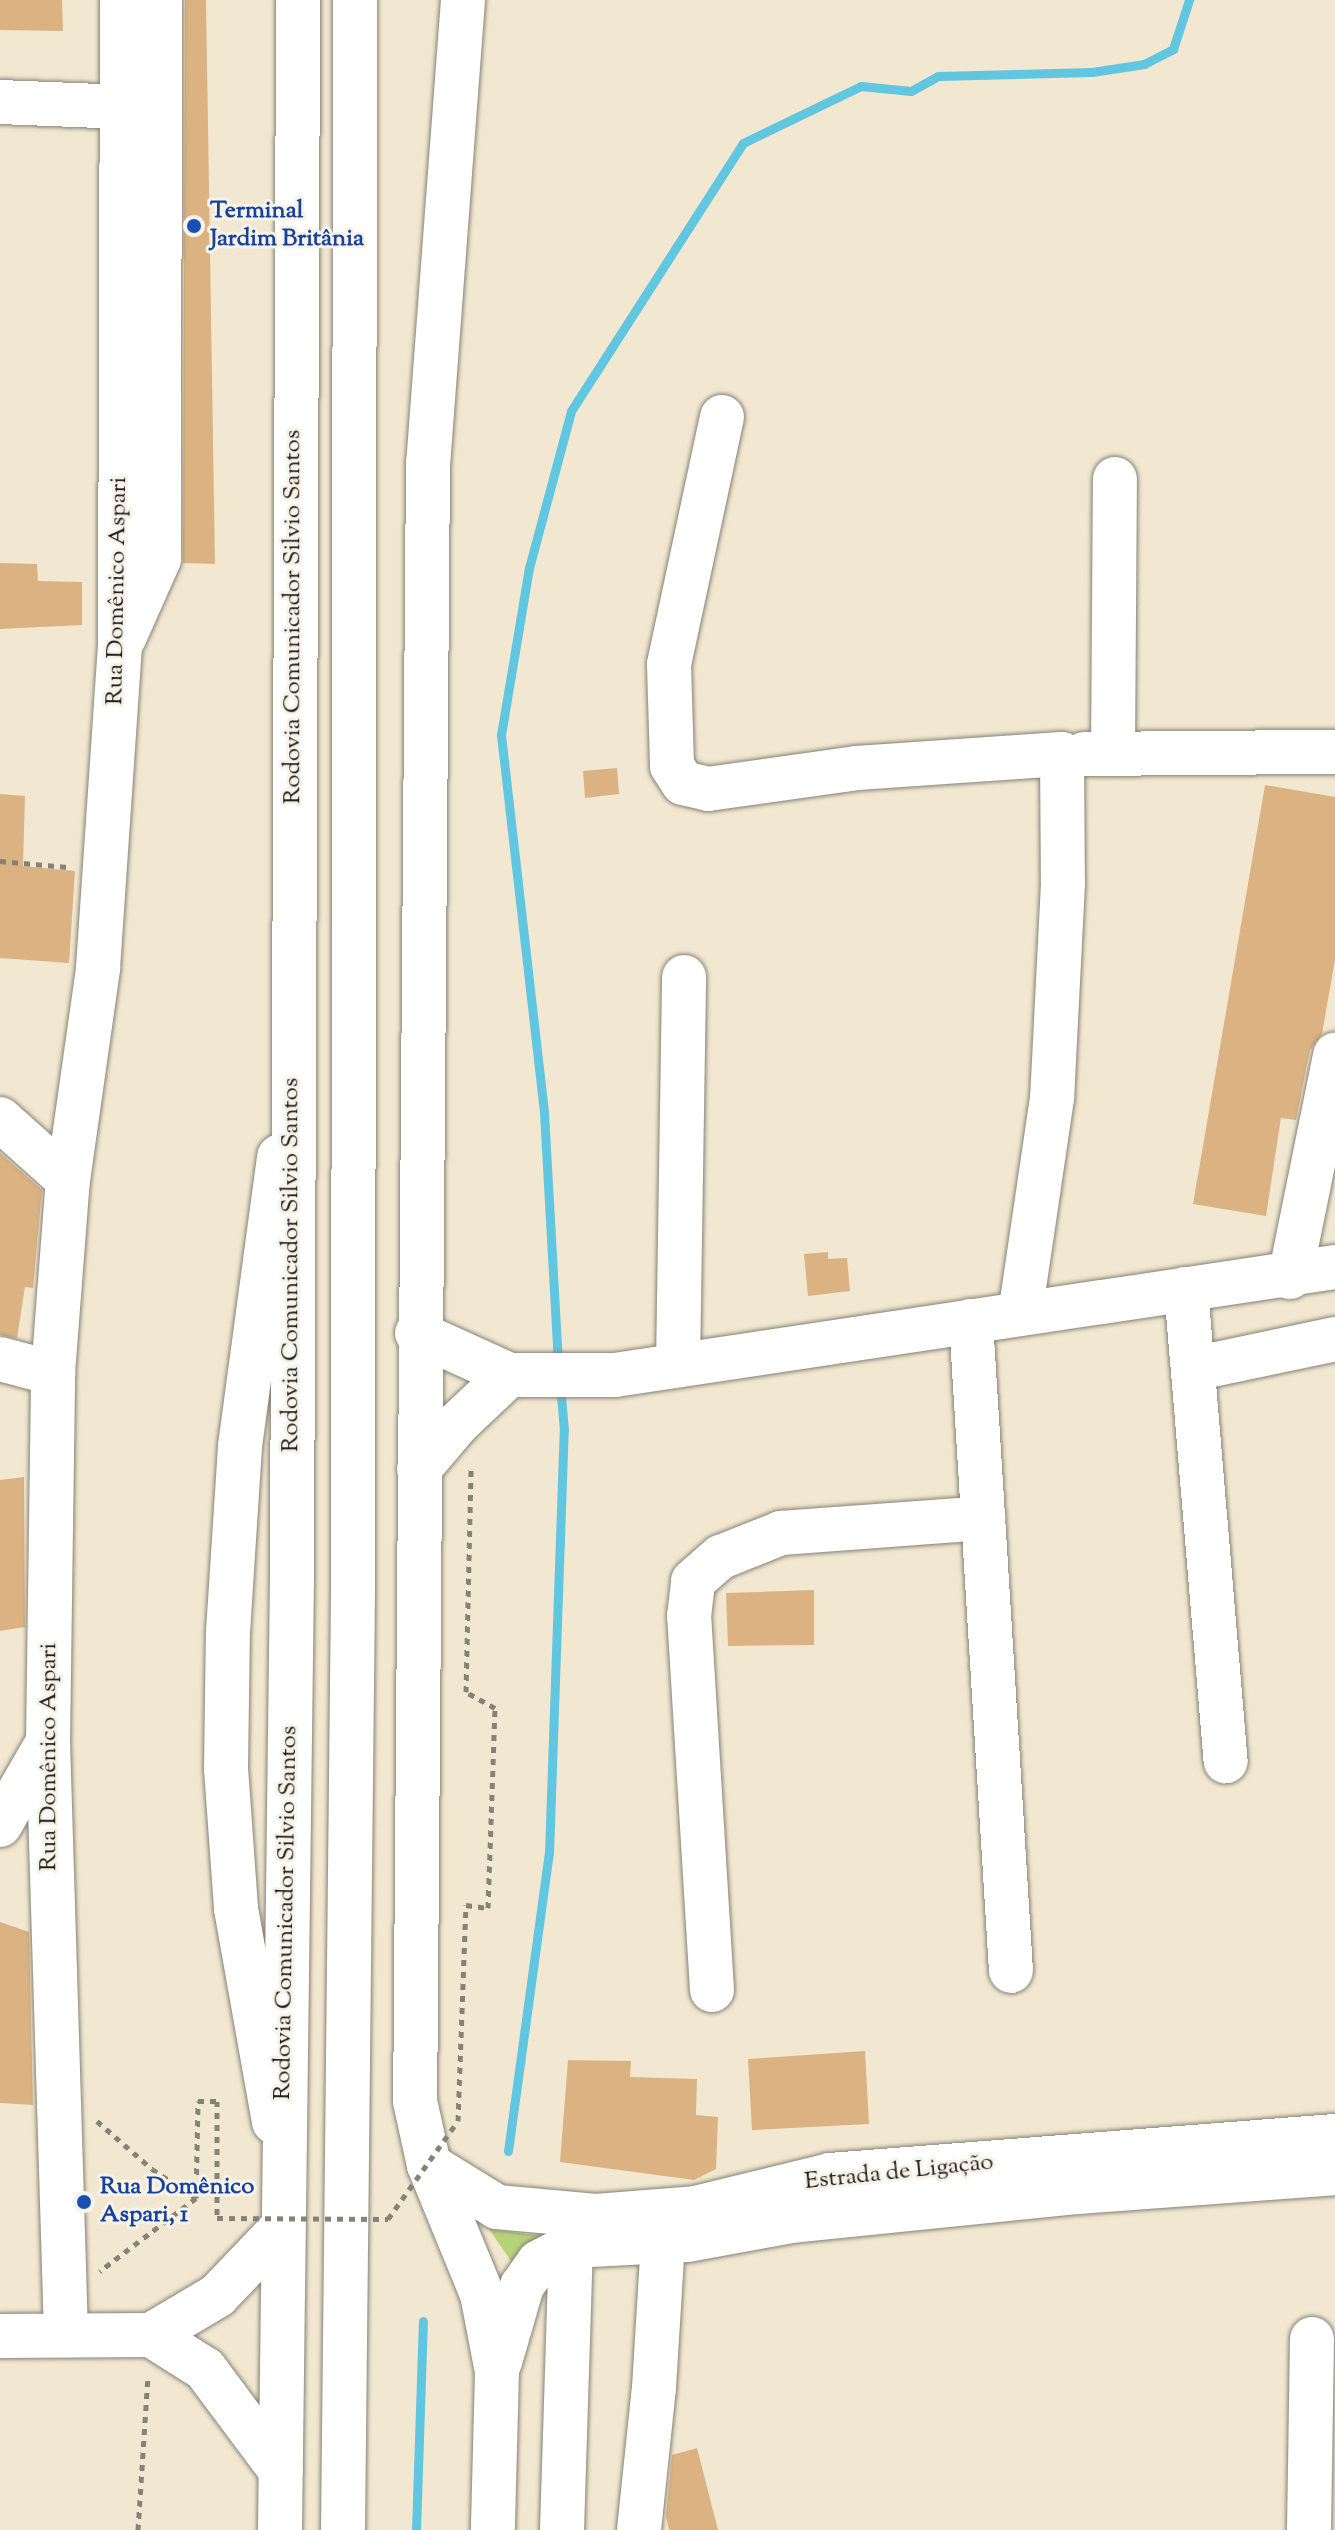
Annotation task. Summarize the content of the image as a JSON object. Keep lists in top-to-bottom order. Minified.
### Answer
{"streets":{"main road":["Rua Domênico Aspari","Rodovia Comunicador Silvio Santos","Estrada de Ligação"]},"places":["Terminal Jardim Britânia","Rua Domênico Aspari, 1"]}
